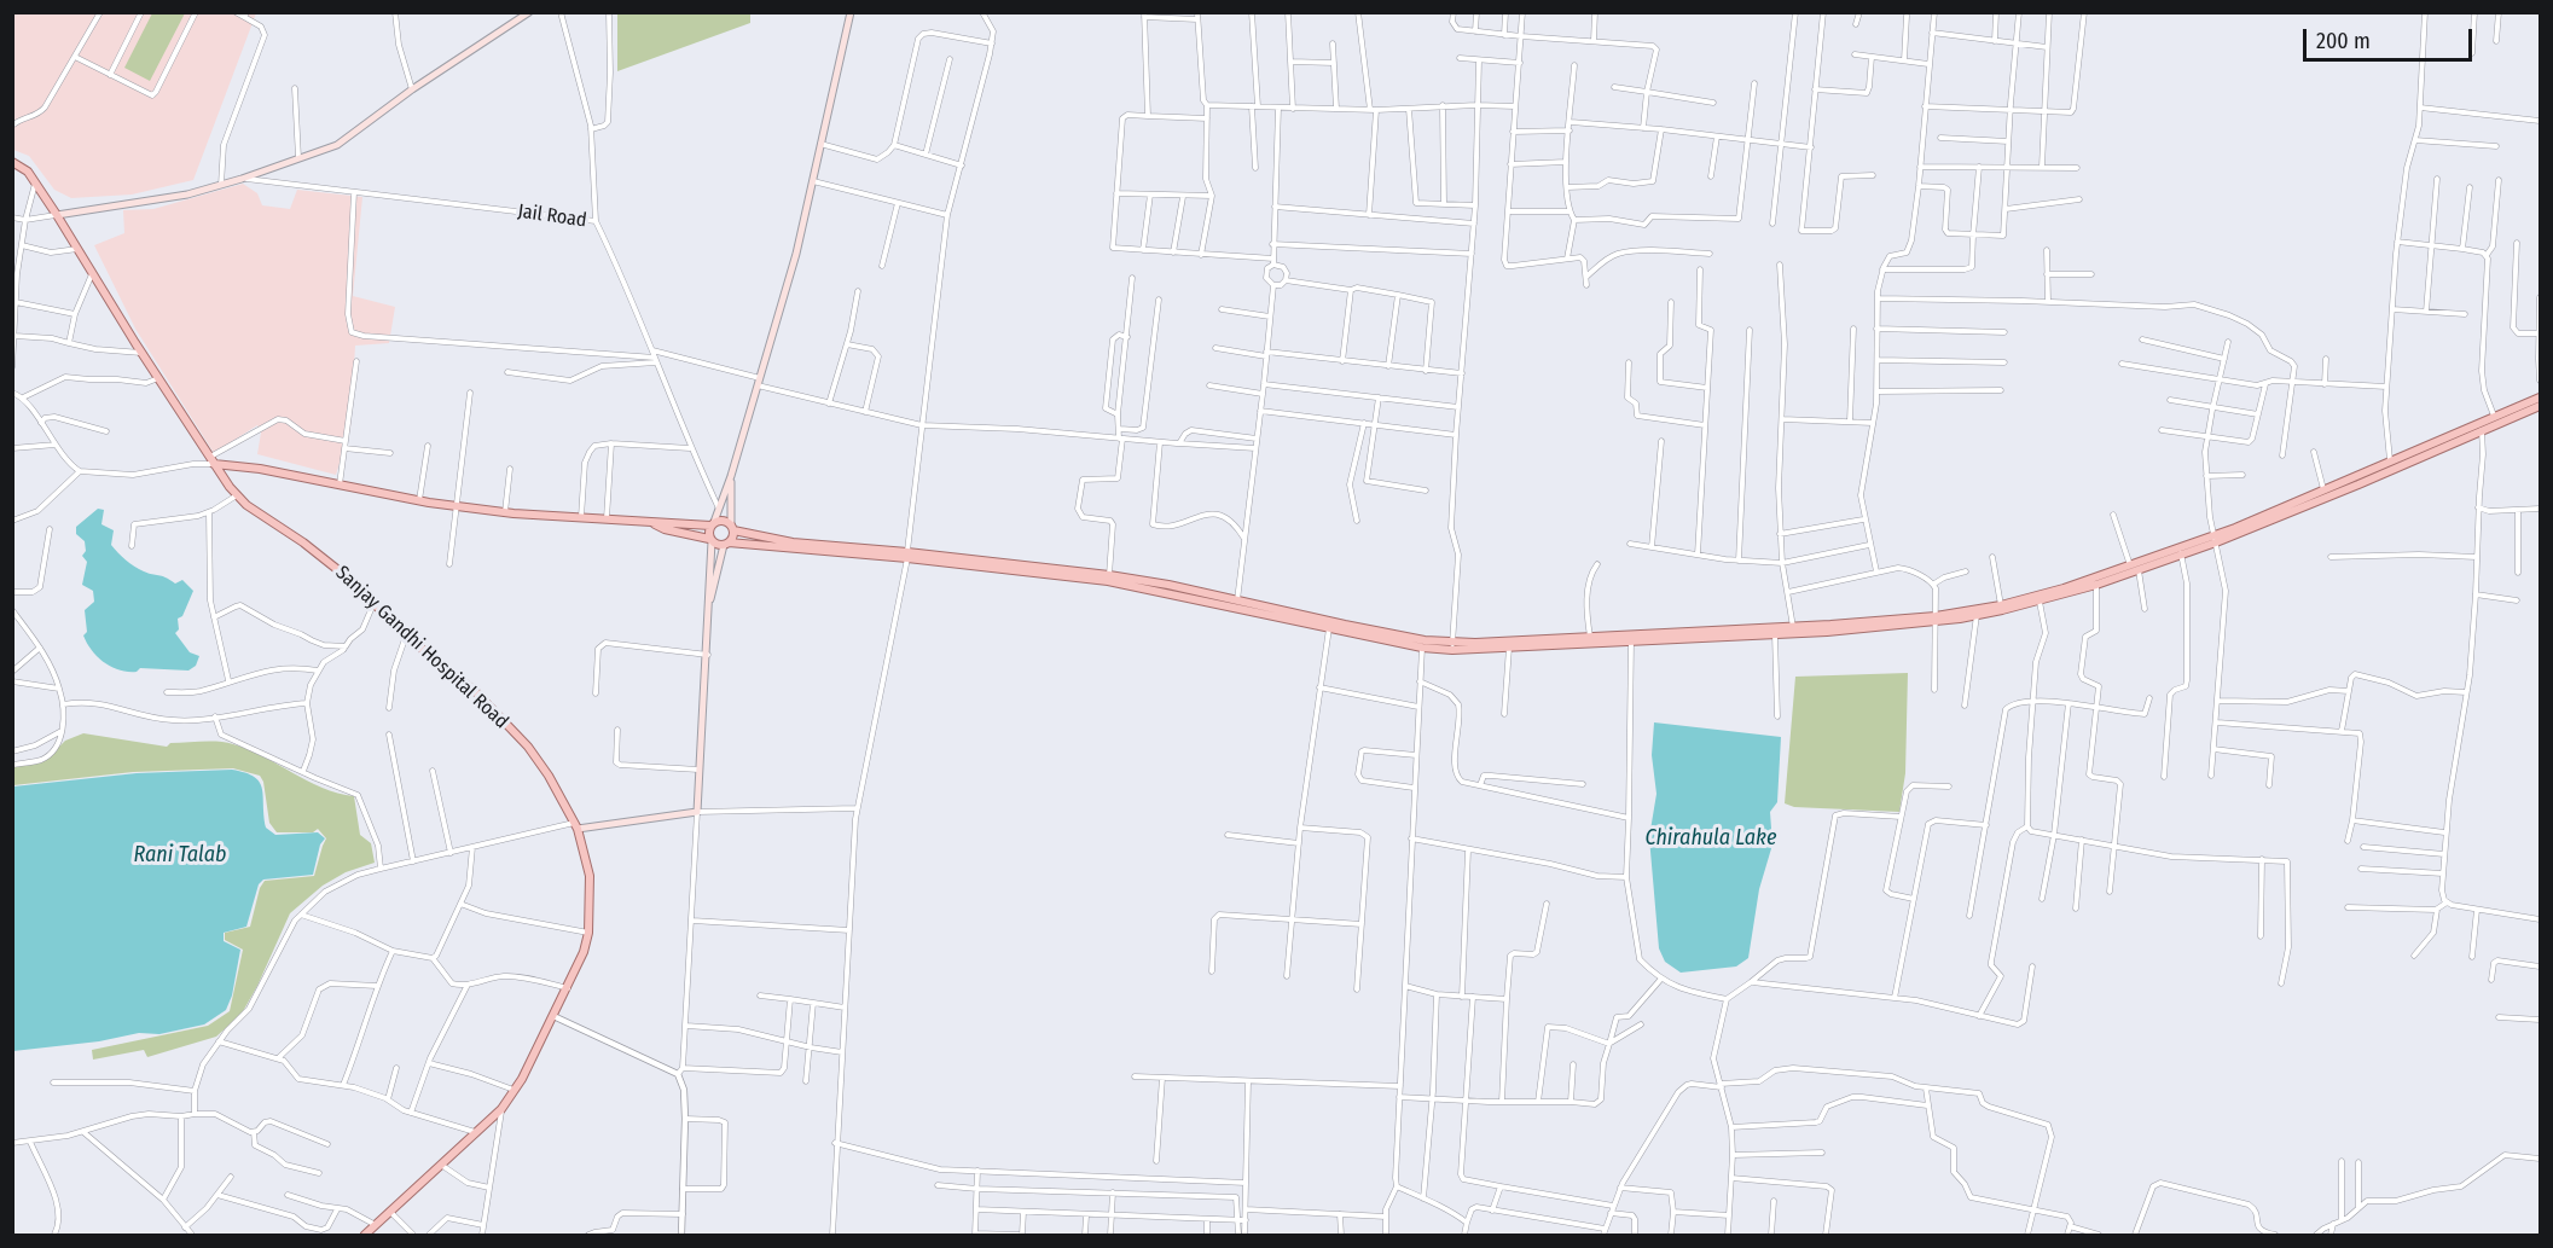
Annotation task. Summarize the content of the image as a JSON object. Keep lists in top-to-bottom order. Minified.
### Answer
{"streets":{"main road":["Sanjay Gandhi Hospital Road"],"street":["Jail Road"]},"water":["Chirahula Lake","Rani Talab"],"scale_bar":"200 m"}
